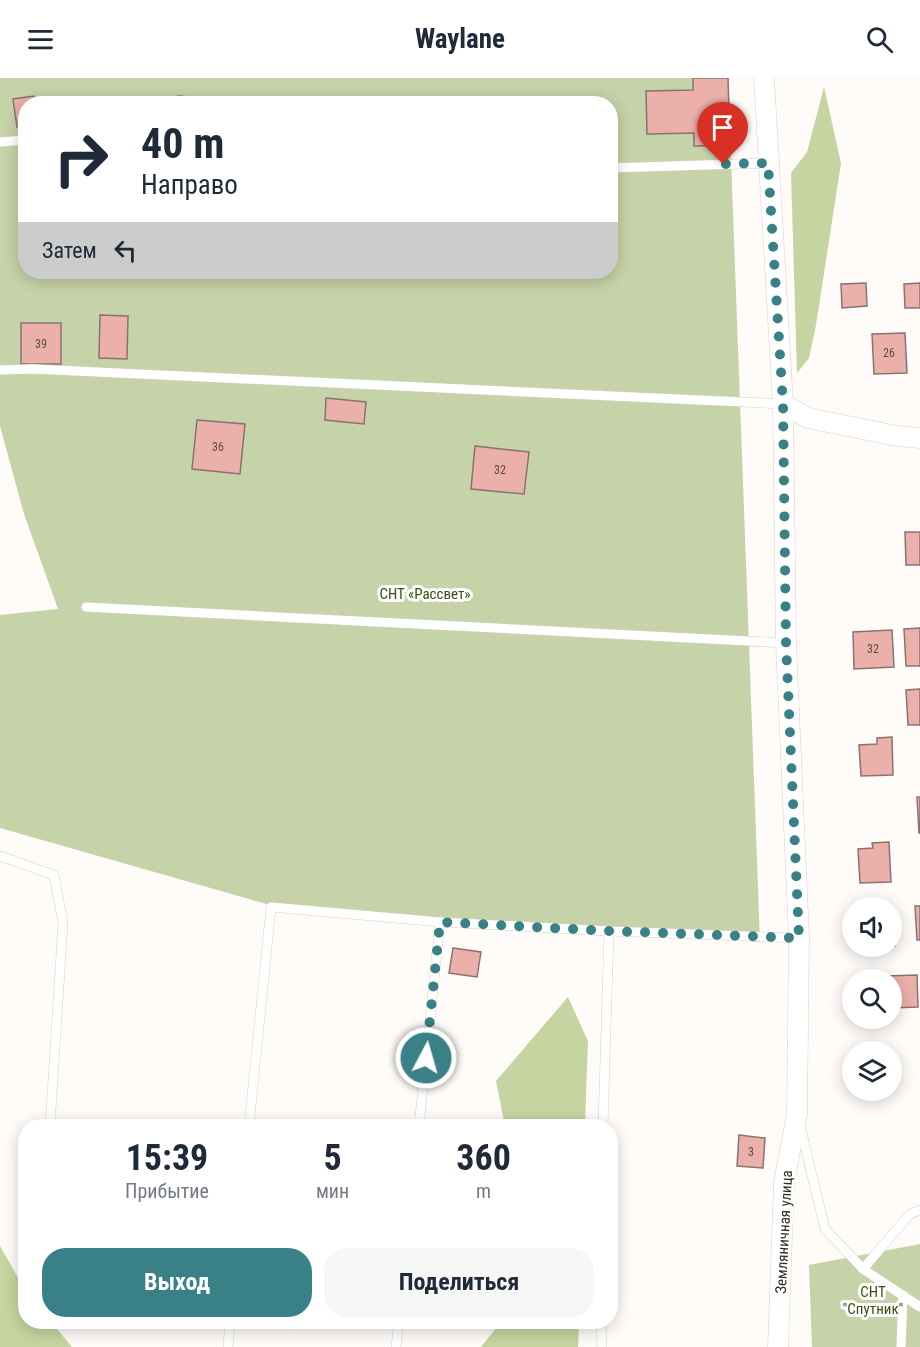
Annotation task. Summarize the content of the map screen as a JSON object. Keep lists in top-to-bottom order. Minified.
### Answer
{"streets":{"street":["Земляничная улица"]},"parks":["СНТ «Рассвет»","СНТ \"Спутник\""],"house_numbers":["39","26","36","32","32","3"],"page":{"header":"Waylane","turn":["40 m","Направо"],"then":"Затем","eta":["15:39","Прибытие","5","мин","360","m"],"buttons":["Выход","Поделиться"]}}
